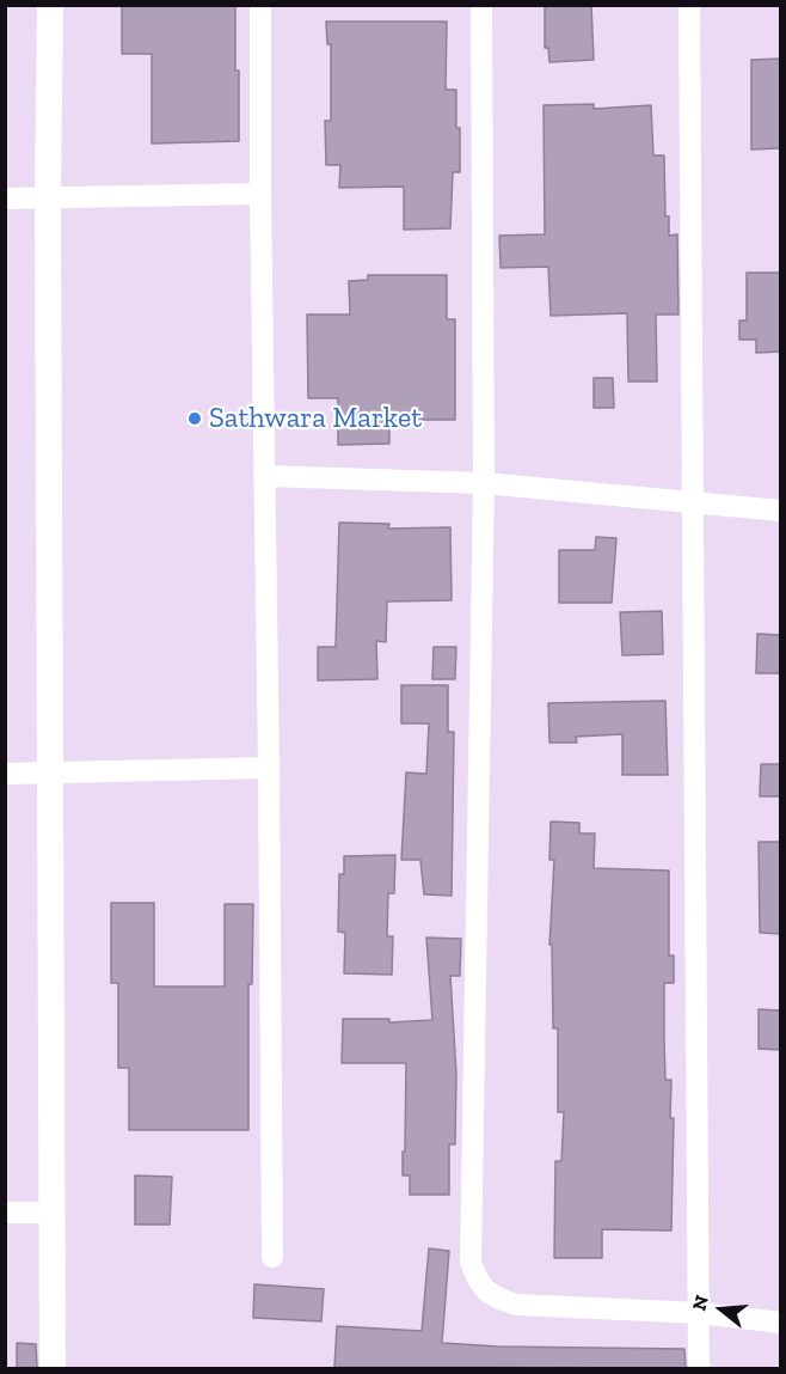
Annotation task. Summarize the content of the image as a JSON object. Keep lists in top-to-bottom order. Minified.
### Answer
{"places":["Sathwara Market"],"north":"left"}
